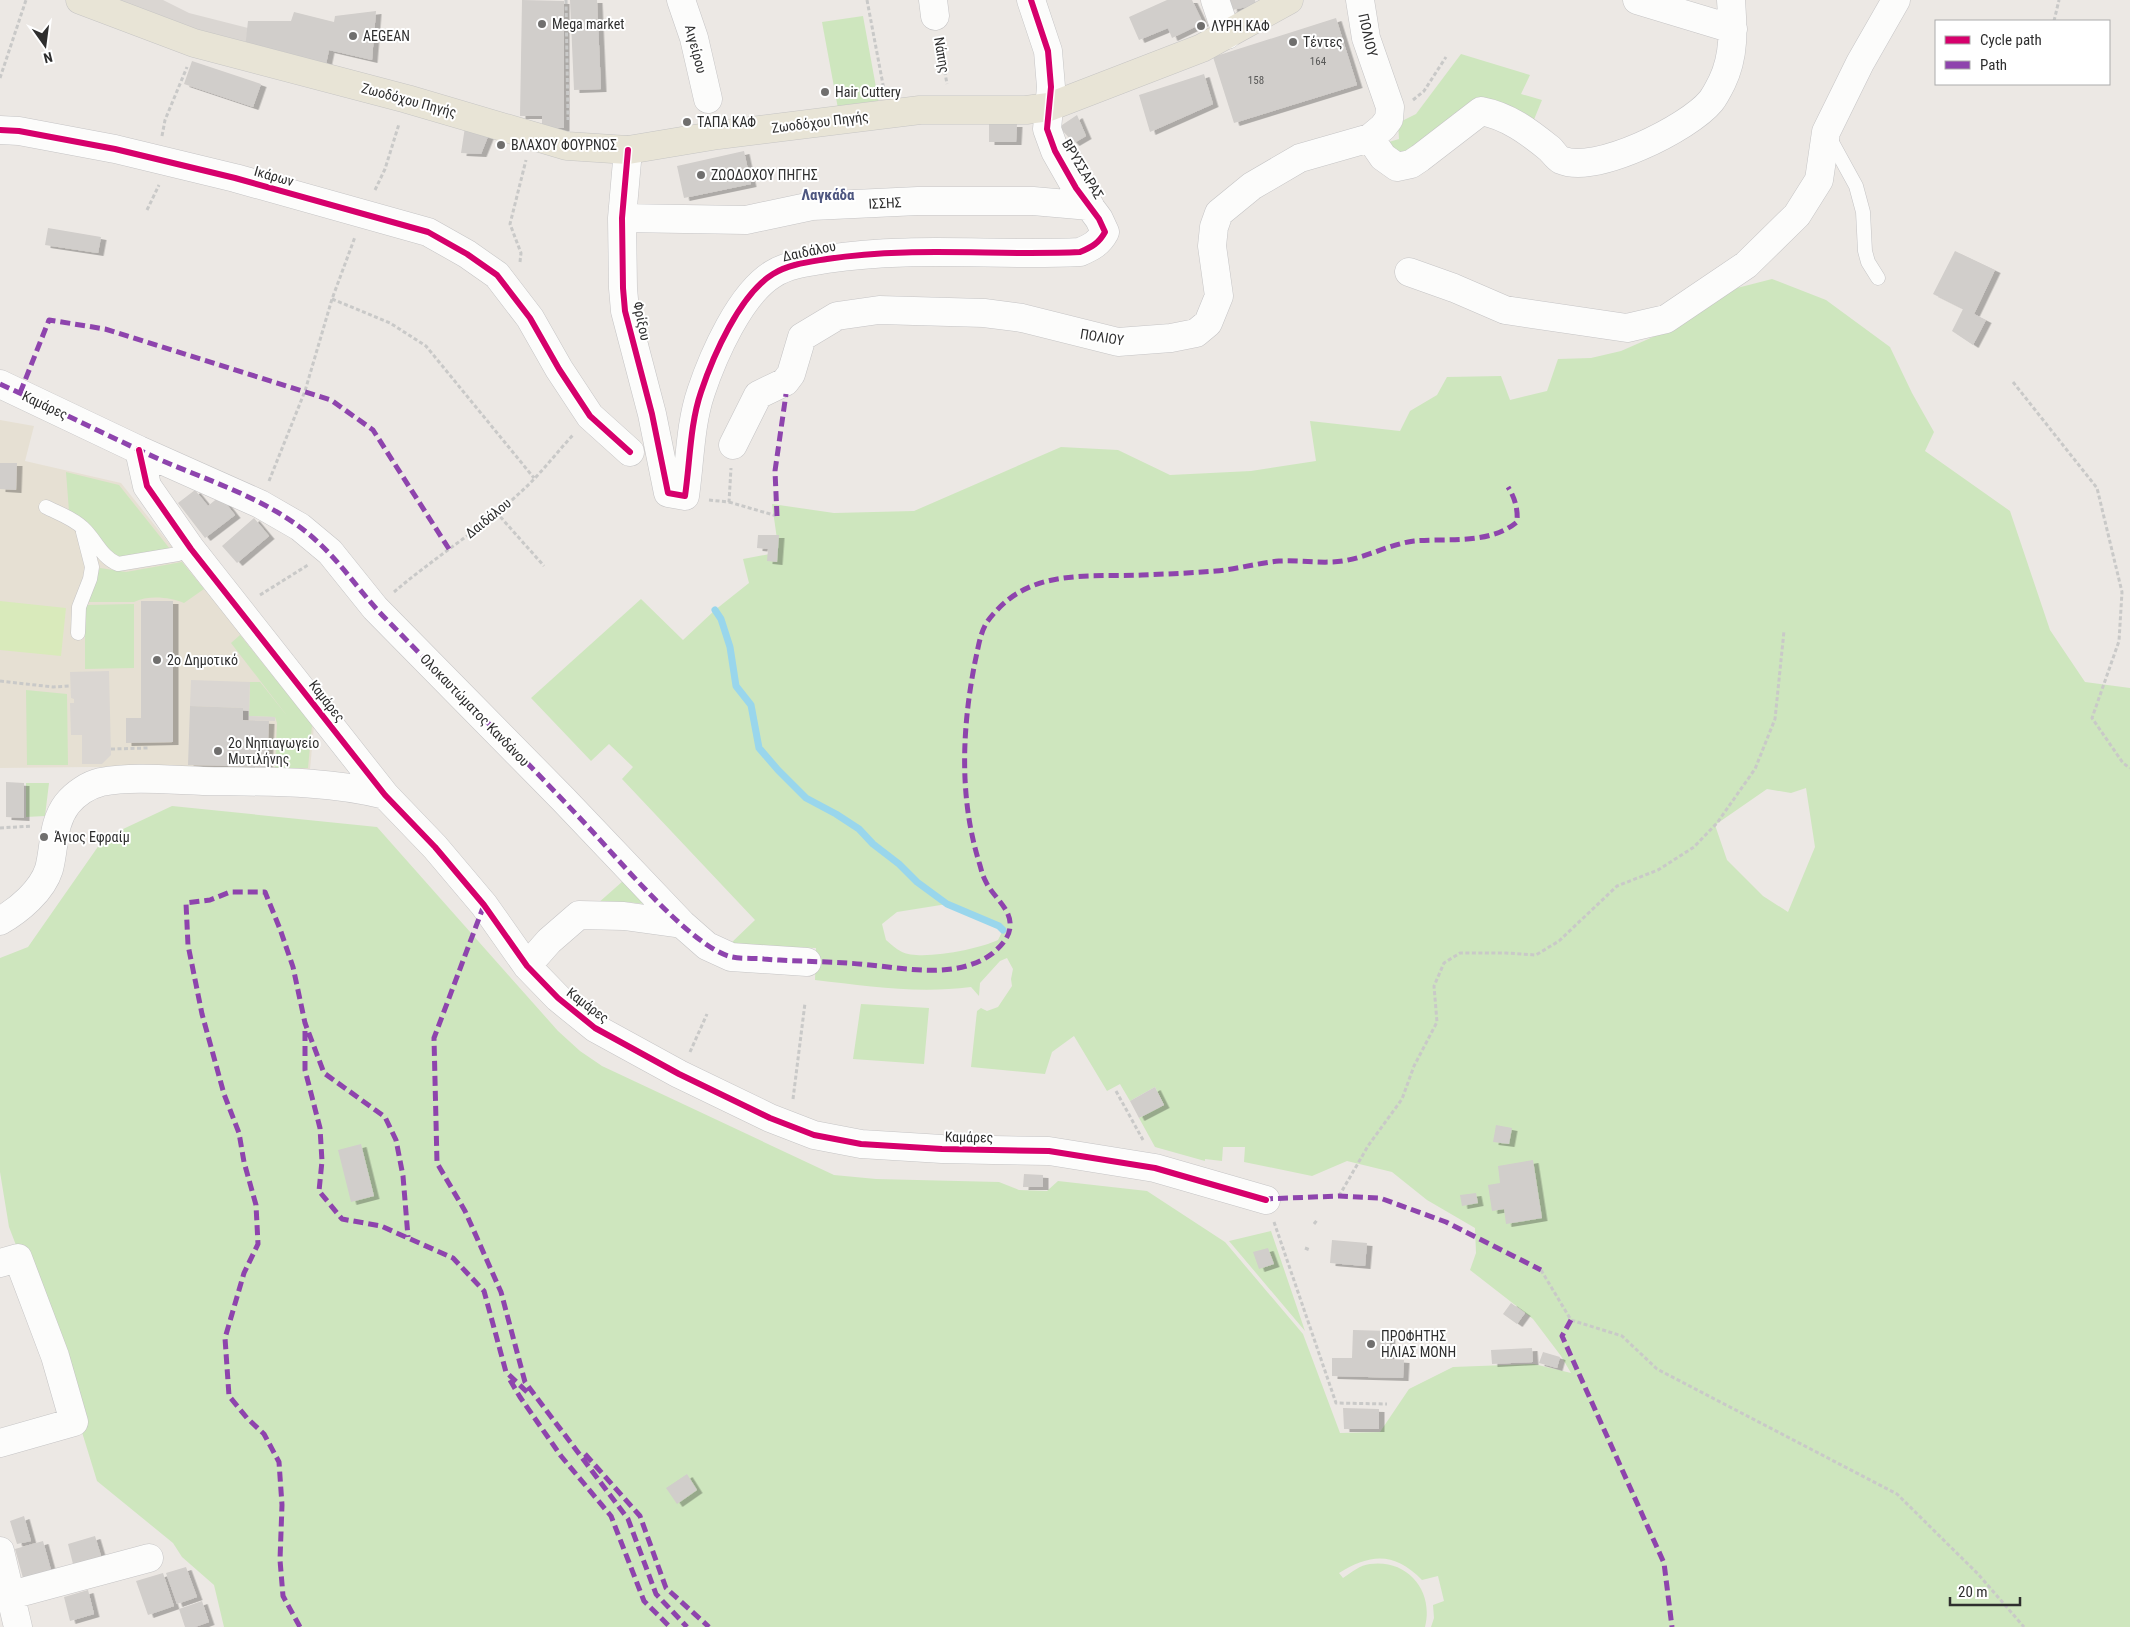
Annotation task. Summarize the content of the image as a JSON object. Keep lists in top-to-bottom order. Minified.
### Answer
{"streets":{"main road":["Ζωοδόχου Πηγής"],"street":["ΠΟΛΙΟΥ","Αιγείρου","ΒΡΥΣΣΑΡΑΣ","Ικάρων","ΙΣΣΗΣ","Δαιδάλου","Φρίξου","Καμάρες","Ολοκαυτώματος Κανδάνου"],"path":["Νάπης"]},"crossings":[["Νάπης","Ζωοδόχου Πηγής"],["Ζωοδόχου Πηγής","ΒΡΥΣΣΑΡΑΣ"],["Ζωοδόχου Πηγής","Φρίξου"],["ΒΡΥΣΣΑΡΑΣ","ΙΣΣΗΣ"],["ΒΡΥΣΣΑΡΑΣ","Δαιδάλου"],["ΙΣΣΗΣ","Φρίξου"],["Δαιδάλου","Φρίξου"],["Δαιδάλου","Ολοκαυτώματος Κανδάνου"],["Καμάρες","Ολοκαυτώματος Κανδάνου"]],"districts":["Λαγκάδα"],"places":["Mega market","ΛΥΡΗ ΚΑΦ","AEGEAN","Τέντες","Hair Cuttery","ΤΑΠΑ ΚΑΦ","ΒΛΑΧΟΥ ΦΟΥΡΝΟΣ","ΖΩΟΔΟΧΟΥ ΠΗΓΗΣ","2ο Δημοτικό","2ο Νηπιαγωγείο Μυτιλήνης","Άγιος Εφραίμ","ΠΡΟΦΗΤΗΣ ΗΛΙΑΣ MONH"],"house_numbers":["164","158"],"legend":["Cycle path","Path"],"scale_bar":"20 m","north":"bottom"}
